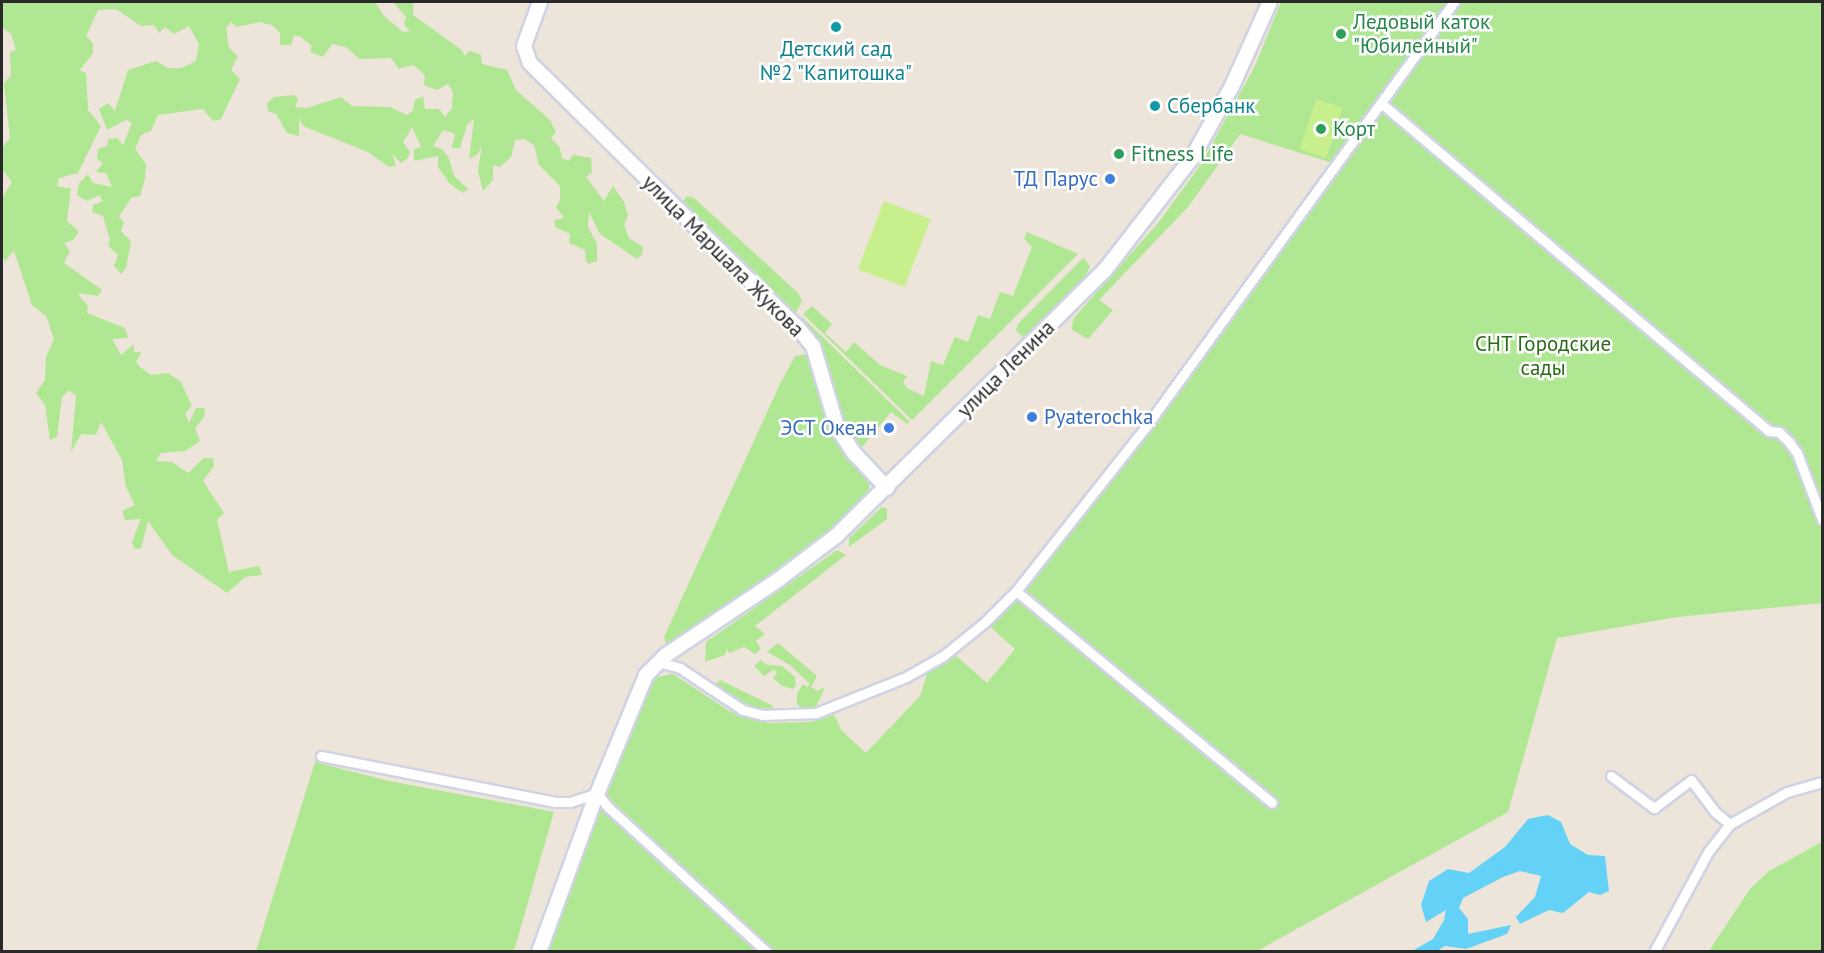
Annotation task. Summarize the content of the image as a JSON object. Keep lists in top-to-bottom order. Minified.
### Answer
{"streets":{"main road":["улица Маршала Жукова","улица Ленина"]},"crossings":[["улица Маршала Жукова","улица Ленина"]],"parks":["СНТ Городские сады"],"places":["Детский сад №2 \"Капитошка\"","Ледовый каток \"Юбилейный\"","Сбербанк","Корт","Fitness Life","ТД Парус","Pyaterochka","ЭСТ Океан"]}
